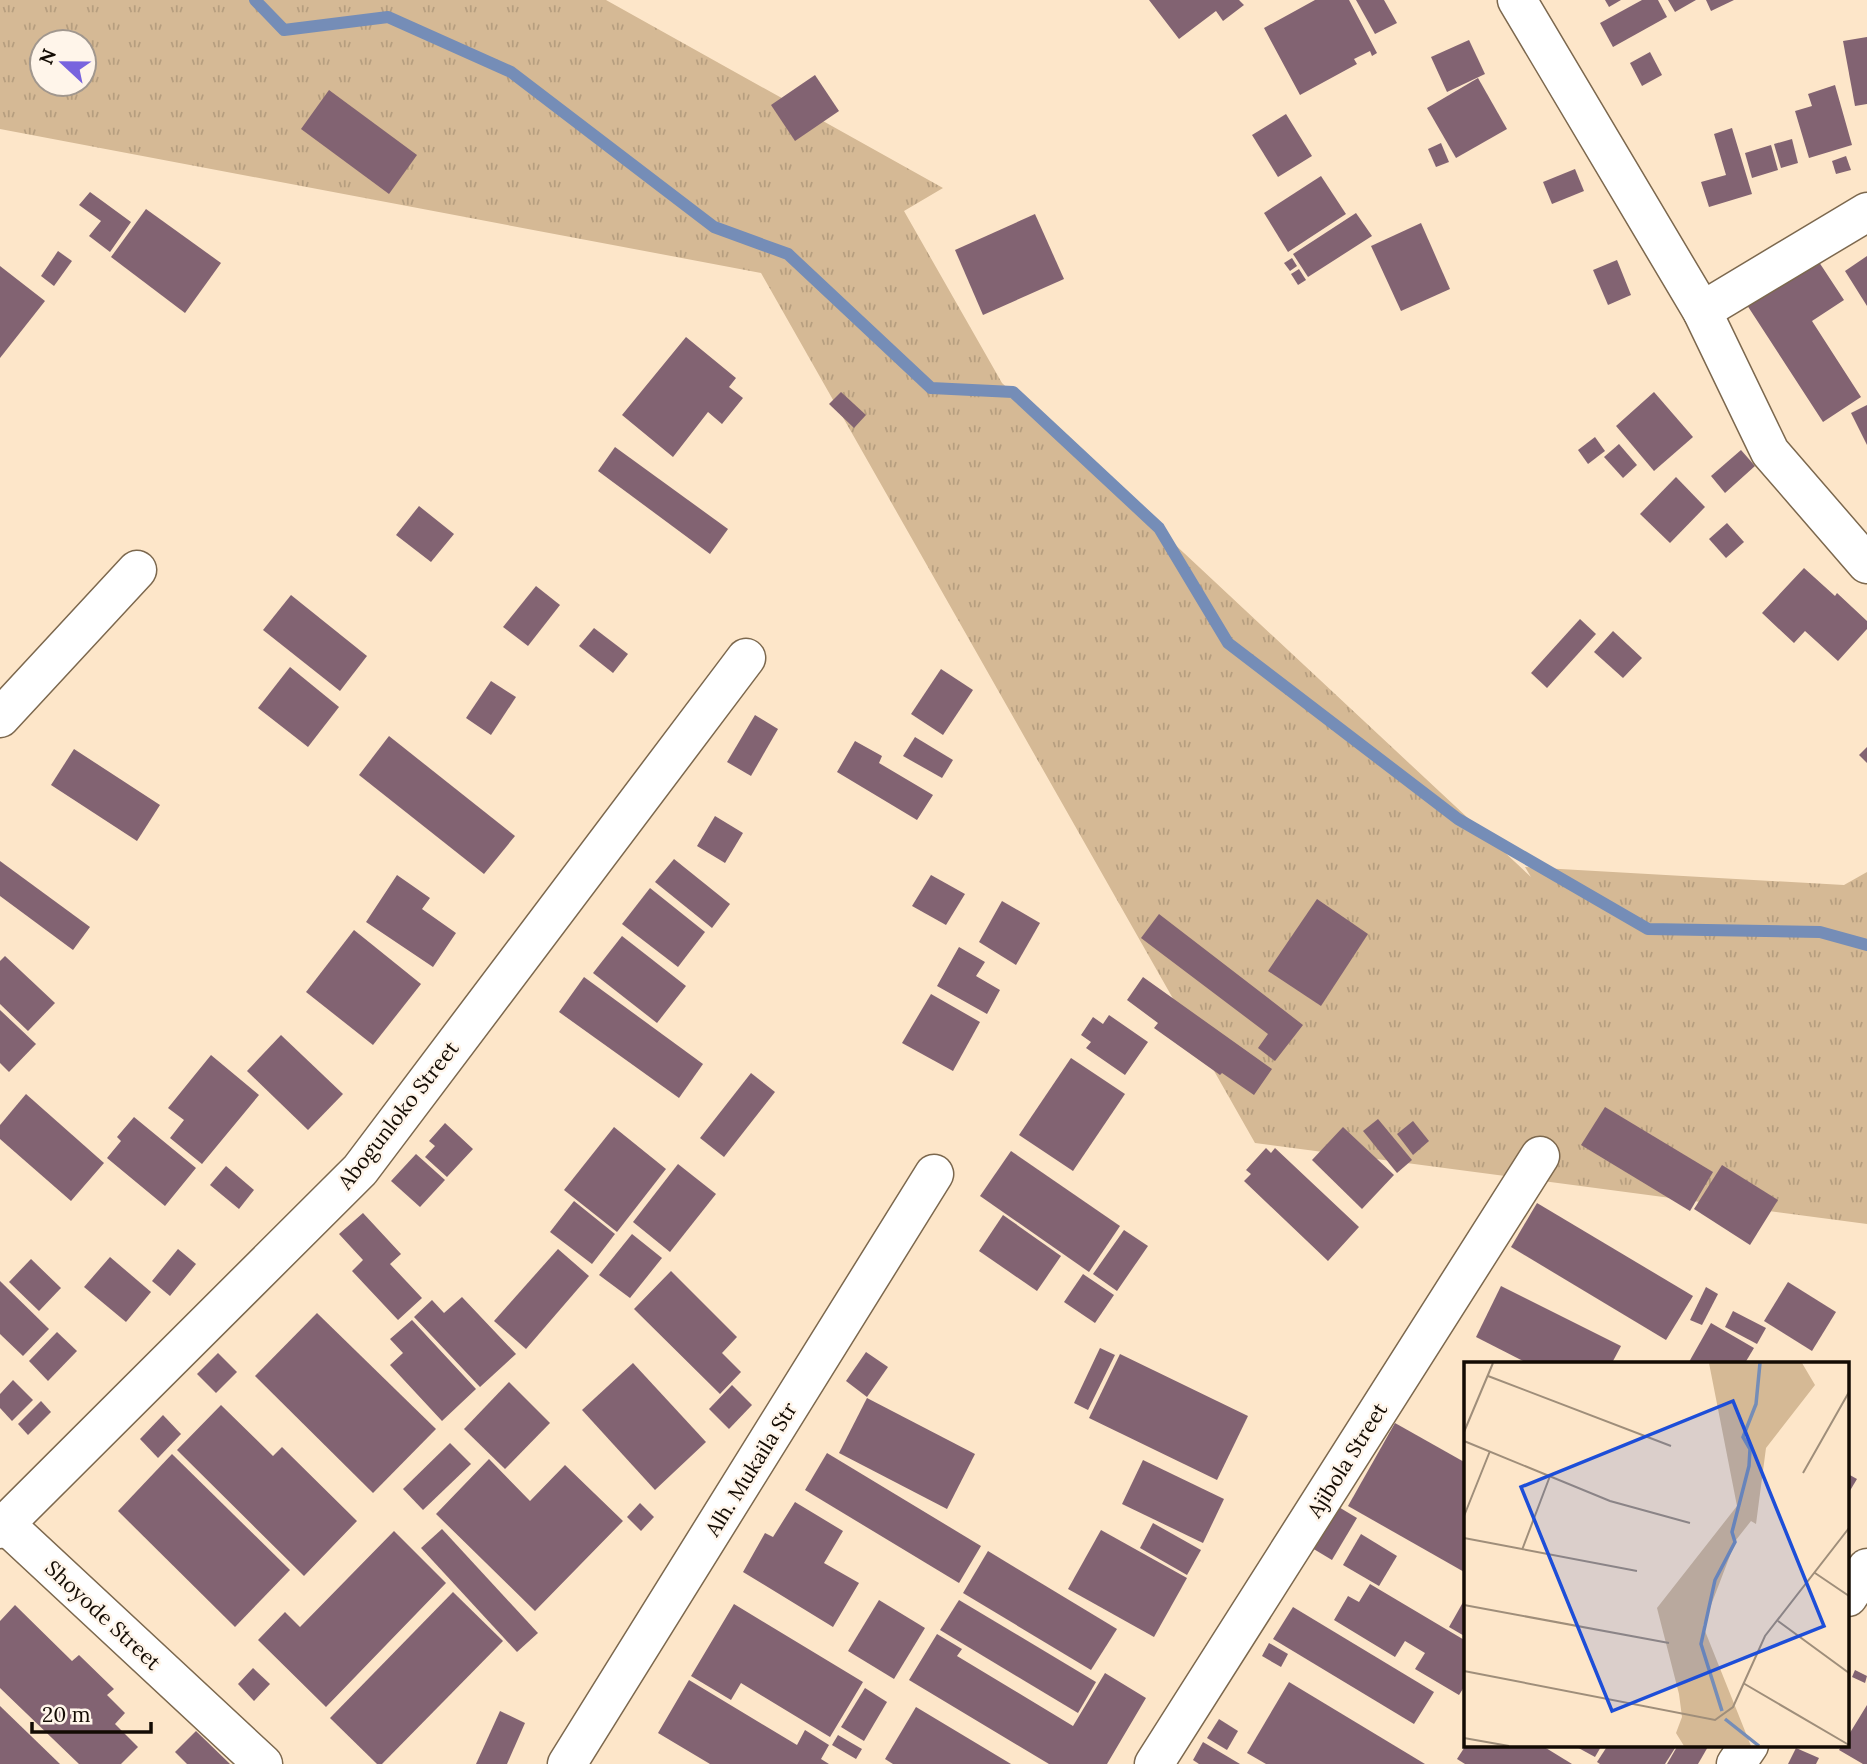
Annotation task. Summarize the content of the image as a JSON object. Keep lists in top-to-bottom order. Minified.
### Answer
{"streets":{"street":["Abogunloko Street","Ajibola Street","Alh. Mukaila Str","Shoyode Street"]},"crossings":[["Abogunloko Street","Shoyode Street"]],"scale_bar":"20 m","north":"left"}
